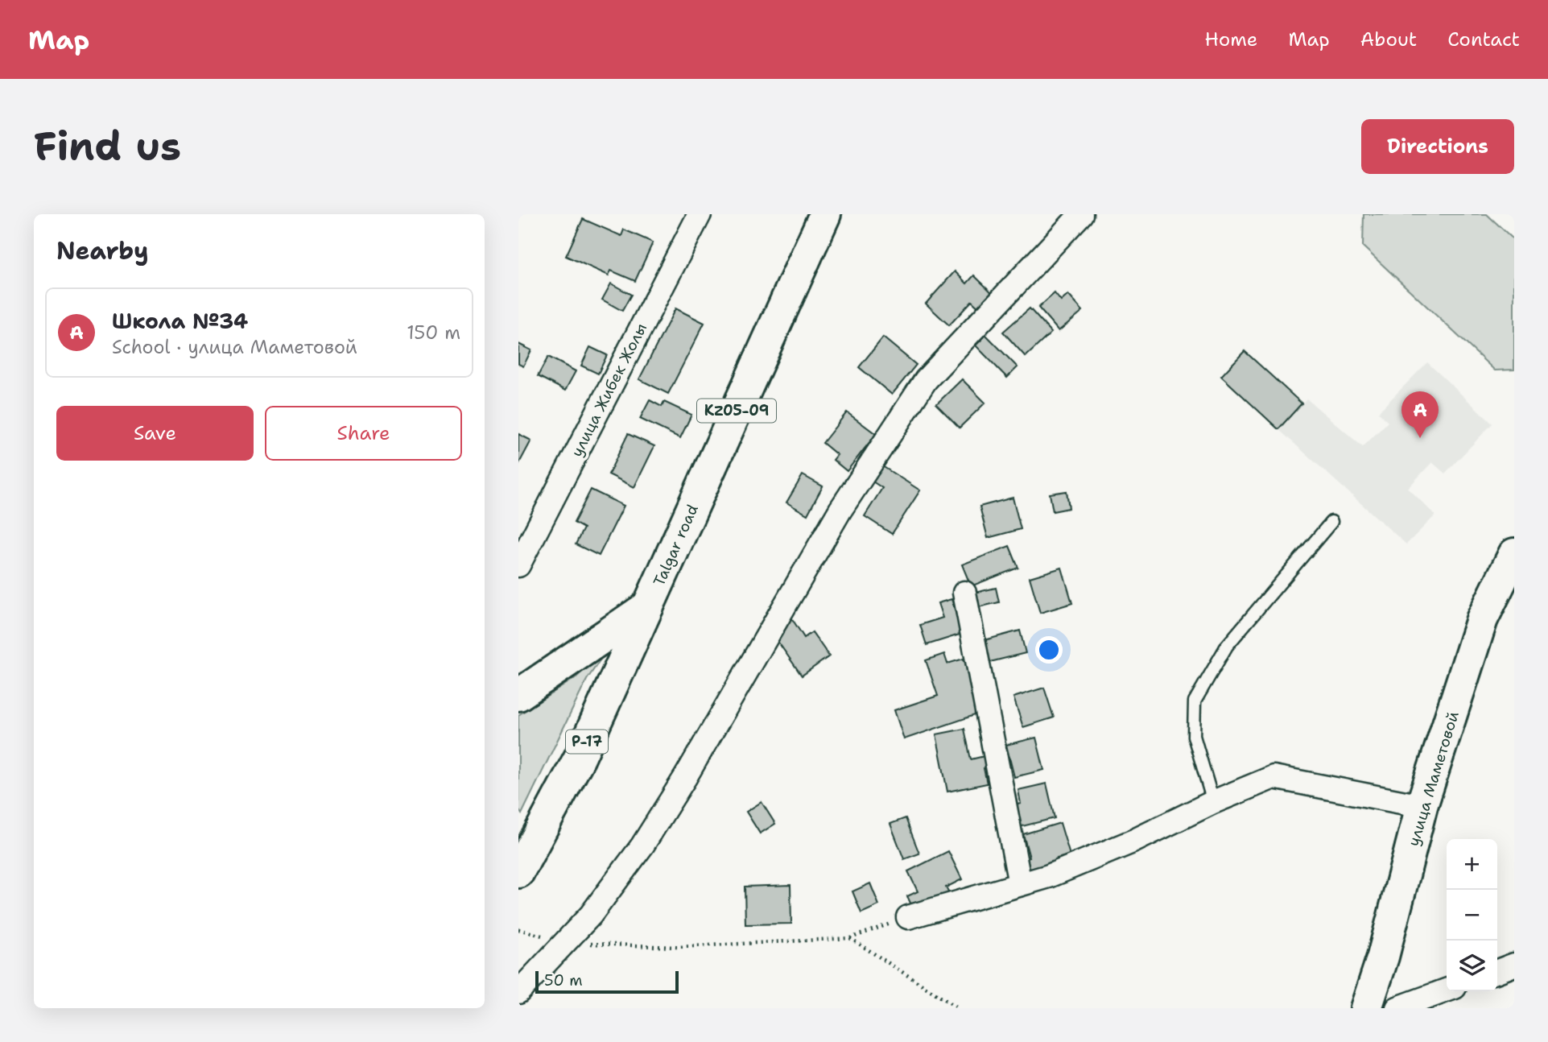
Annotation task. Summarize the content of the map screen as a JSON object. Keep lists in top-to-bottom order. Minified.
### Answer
{"streets":{"main road":["KZ05-09","Talgar road","P-17","улица Маметовой"],"street":["улица Жибек Жолы"]},"scale_bar":"50 m","page":{"header":"Map","nav":["Home","Map","About","Contact"],"buttons":["Directions",["Save","Share"]],"title":"Find us","heading":"Nearby","list":[{"mark":"A","name":"Школа №34","note":"School · улица Маметовой","value":"150 m"}],"pins":"A","map_buttons":["+","−"],"scale":"50 m"}}
